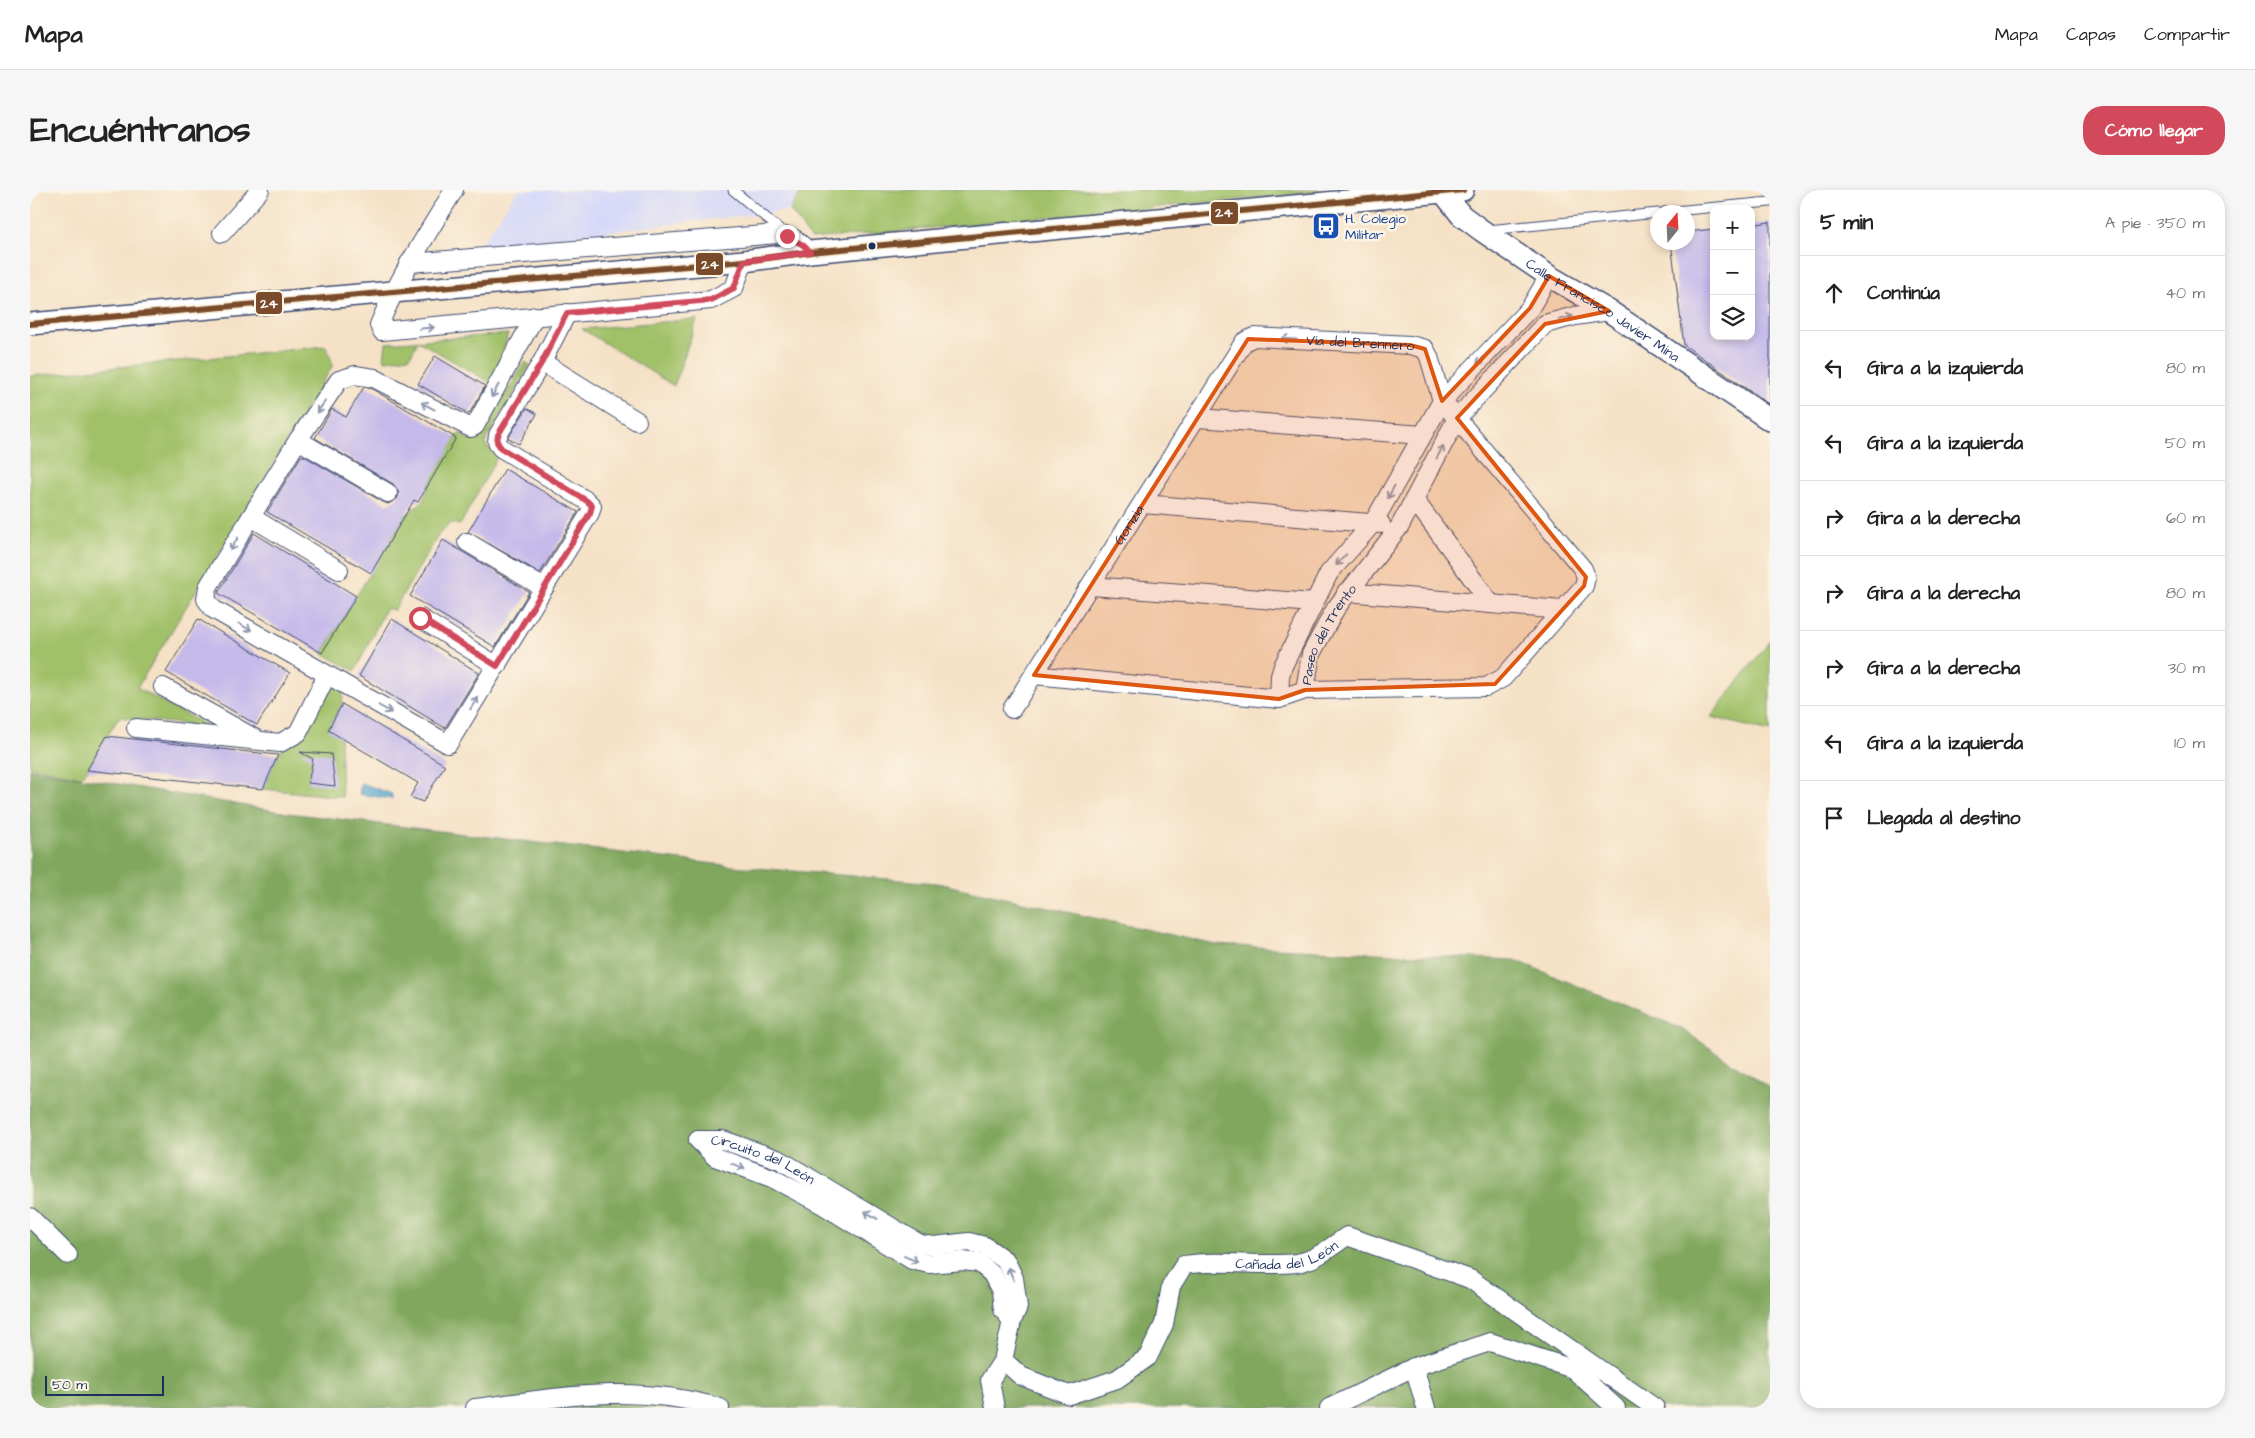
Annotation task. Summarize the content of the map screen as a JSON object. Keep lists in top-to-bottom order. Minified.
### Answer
{"streets":{"street":["Calle Francisco Javier Mina","Vía del Brennero","Gorizia","Paseo del Trento","Circuito del León","Cañada del León"]},"crossings":[["Calle Francisco Javier Mina","Paseo del Trento"],["Vía del Brennero","Gorizia"],["Vía del Brennero","Paseo del Trento"],["Circuito del León","Cañada del León"]],"places":{"bus stop":["H. Colegio Militar"]},"lines":["transit line 24"],"scale_bar":"50 m","north":"top","page":{"header":"Mapa","nav":["Mapa","Capas","Compartir"],"title":"Encuéntranos","buttons":"Cómo llegar","heading":["5 min","A pie · 350 m"],"map_buttons":["+","−"],"list":[["Continúa","40 m"],["Gira a la izquierda","80 m"],["Gira a la izquierda","50 m"],["Gira a la derecha","60 m"],["Gira a la derecha","80 m"],["Gira a la derecha","30 m"],["Gira a la izquierda","10 m"],"Llegada al destino"],"scale":"50 m"}}
